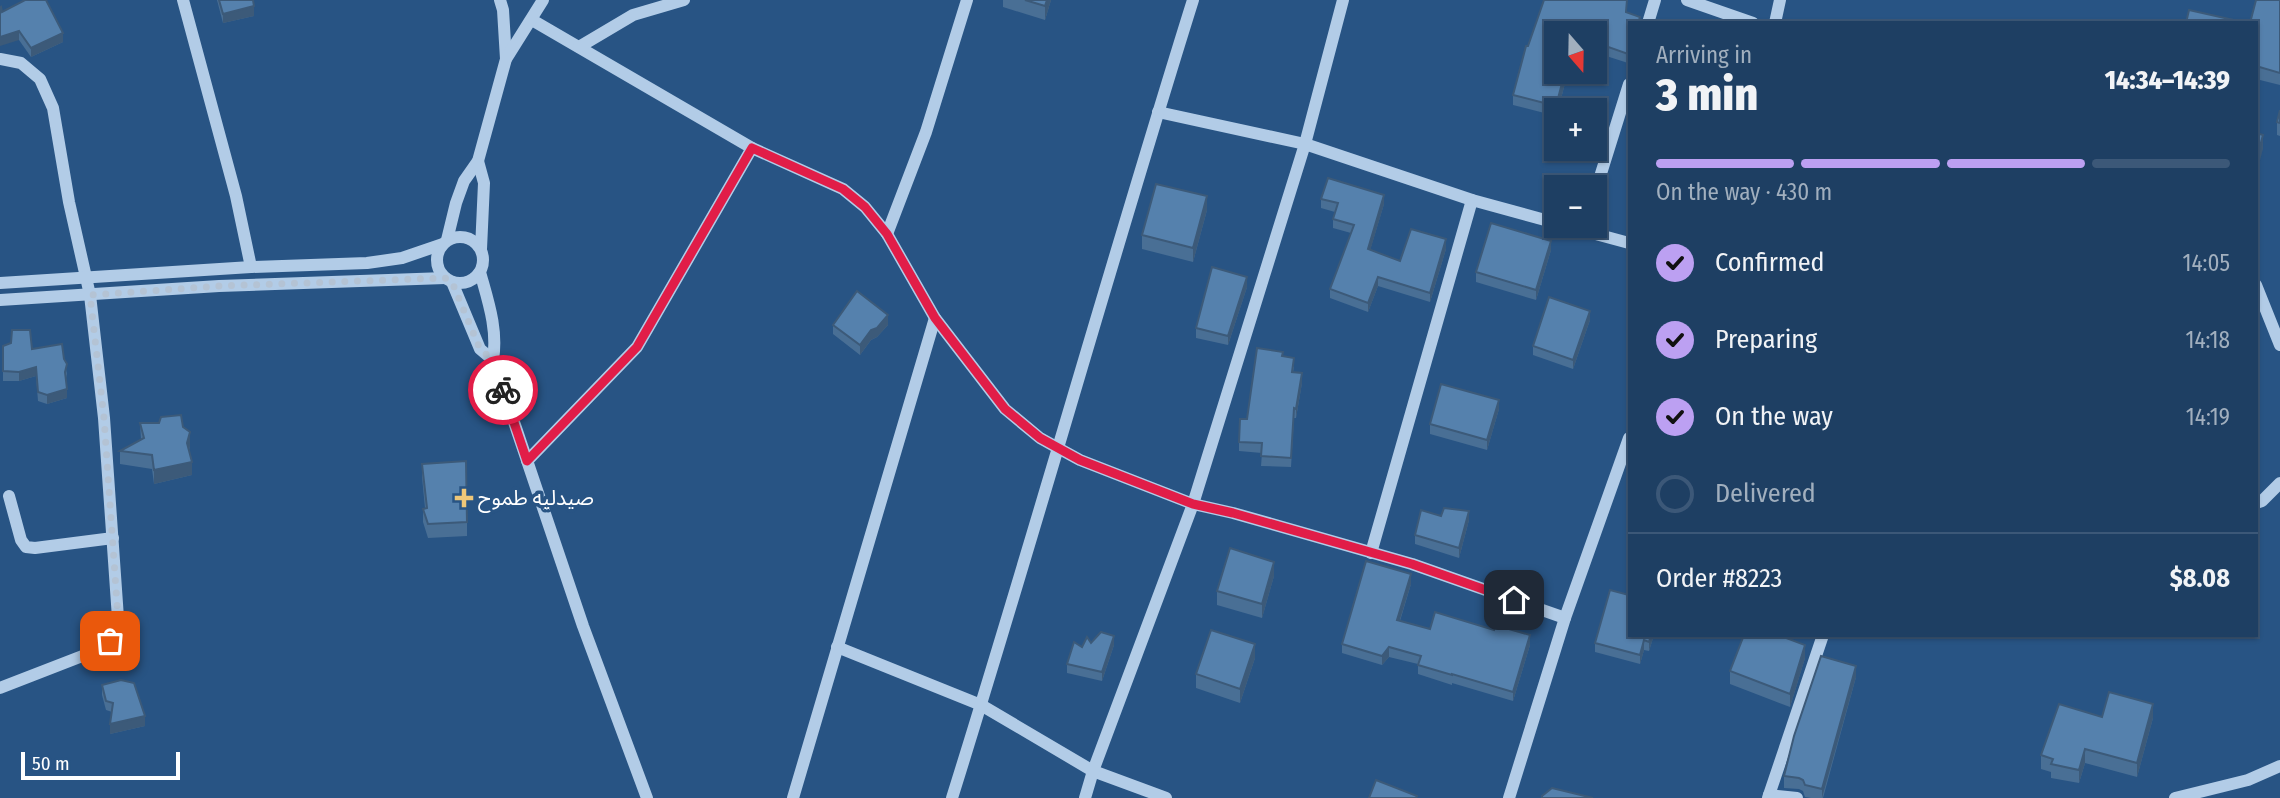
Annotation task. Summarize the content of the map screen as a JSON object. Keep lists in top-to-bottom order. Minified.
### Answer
{"places":{"health":["صيدليه طموح"]},"scale_bar":"50 m","north":"bottom","page":{"map_buttons":["+","−"],"heading":["3 min","Arriving in","14:34–14:39"],"panel":["Order #8223","$8.08"],"bar":"On the way · 430 m","list":[["Confirmed","14:05"],["Preparing","14:18"],["On the way","14:19"],"Delivered"],"scale":"50 m"}}
